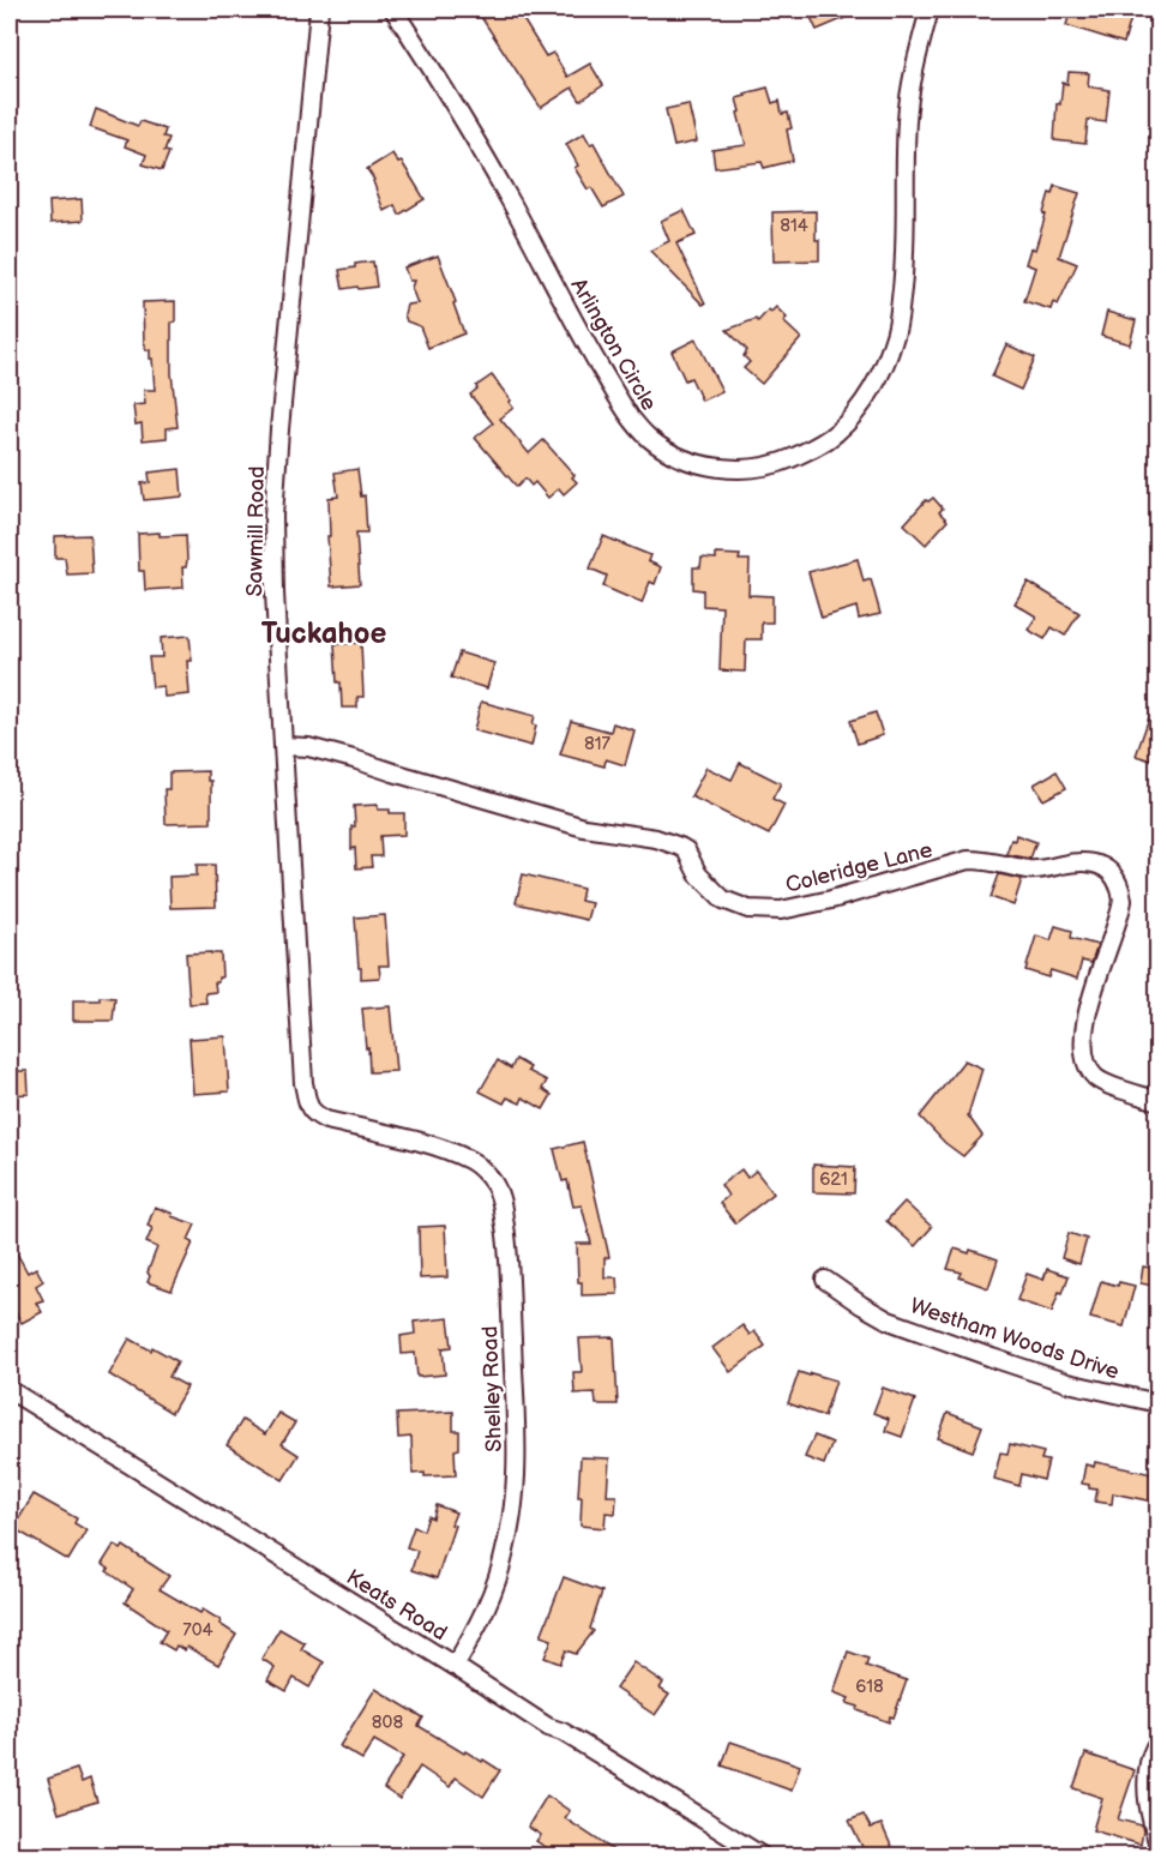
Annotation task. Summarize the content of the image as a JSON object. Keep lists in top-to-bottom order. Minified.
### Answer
{"streets":{"street":["Arlington Circle","Sawmill Road","Coleridge Lane","Westham Woods Drive","Shelley Road","Keats Road"]},"crossings":[["Sawmill Road","Coleridge Lane"],["Sawmill Road","Shelley Road"],["Shelley Road","Keats Road"]],"districts":["Tuckahoe"],"house_numbers":["814","817","621","704","618","808"]}
